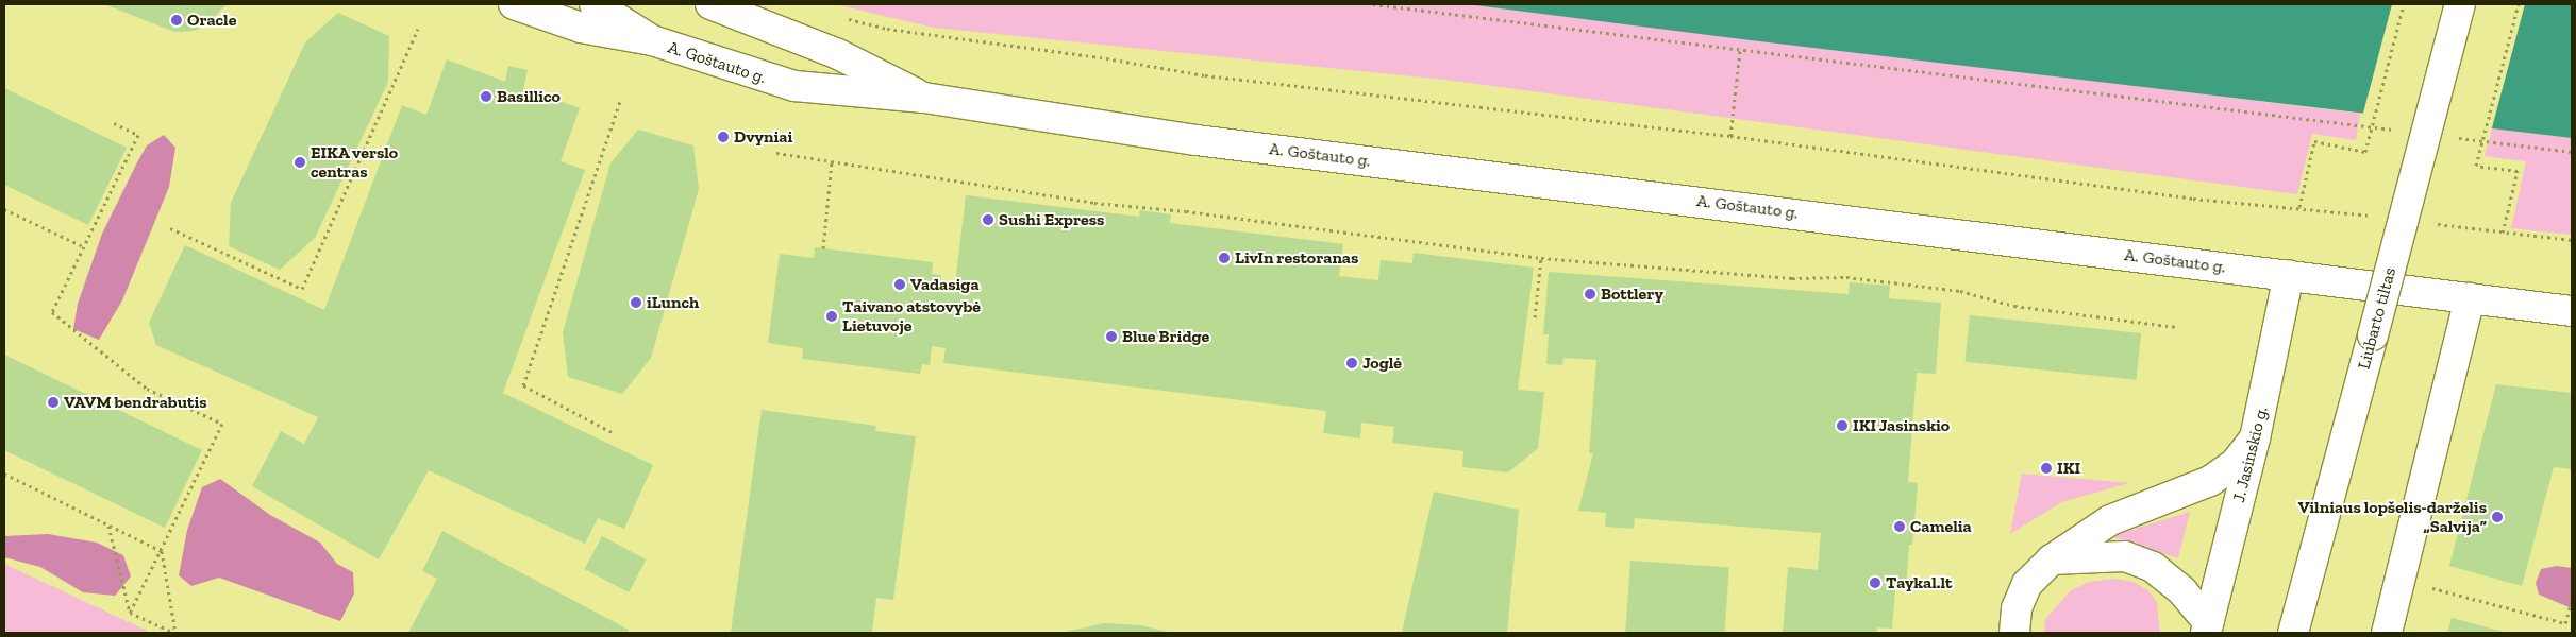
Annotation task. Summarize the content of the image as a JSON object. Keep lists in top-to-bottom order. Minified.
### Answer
{"streets":{"main road":["A. Goštauto g.","Liubarto tiltas","J. Jasinskio g."]},"crossings":[["A. Goštauto g.","J. Jasinskio g."]],"places":["Oracle","Basillico","Dvyniai","EIKA verslo centras","Sushi Express","LivIn restoranas","Vadasiga","Bottlery","iLunch","Taivano atstovybė Lietuvoje","Blue Bridge","Joglė","VAVM bendrabutis","IKI Jasinskio","IKI","Vilniaus lopšelis-darželis „Salvija“","Camelia","Taykal.lt"]}
